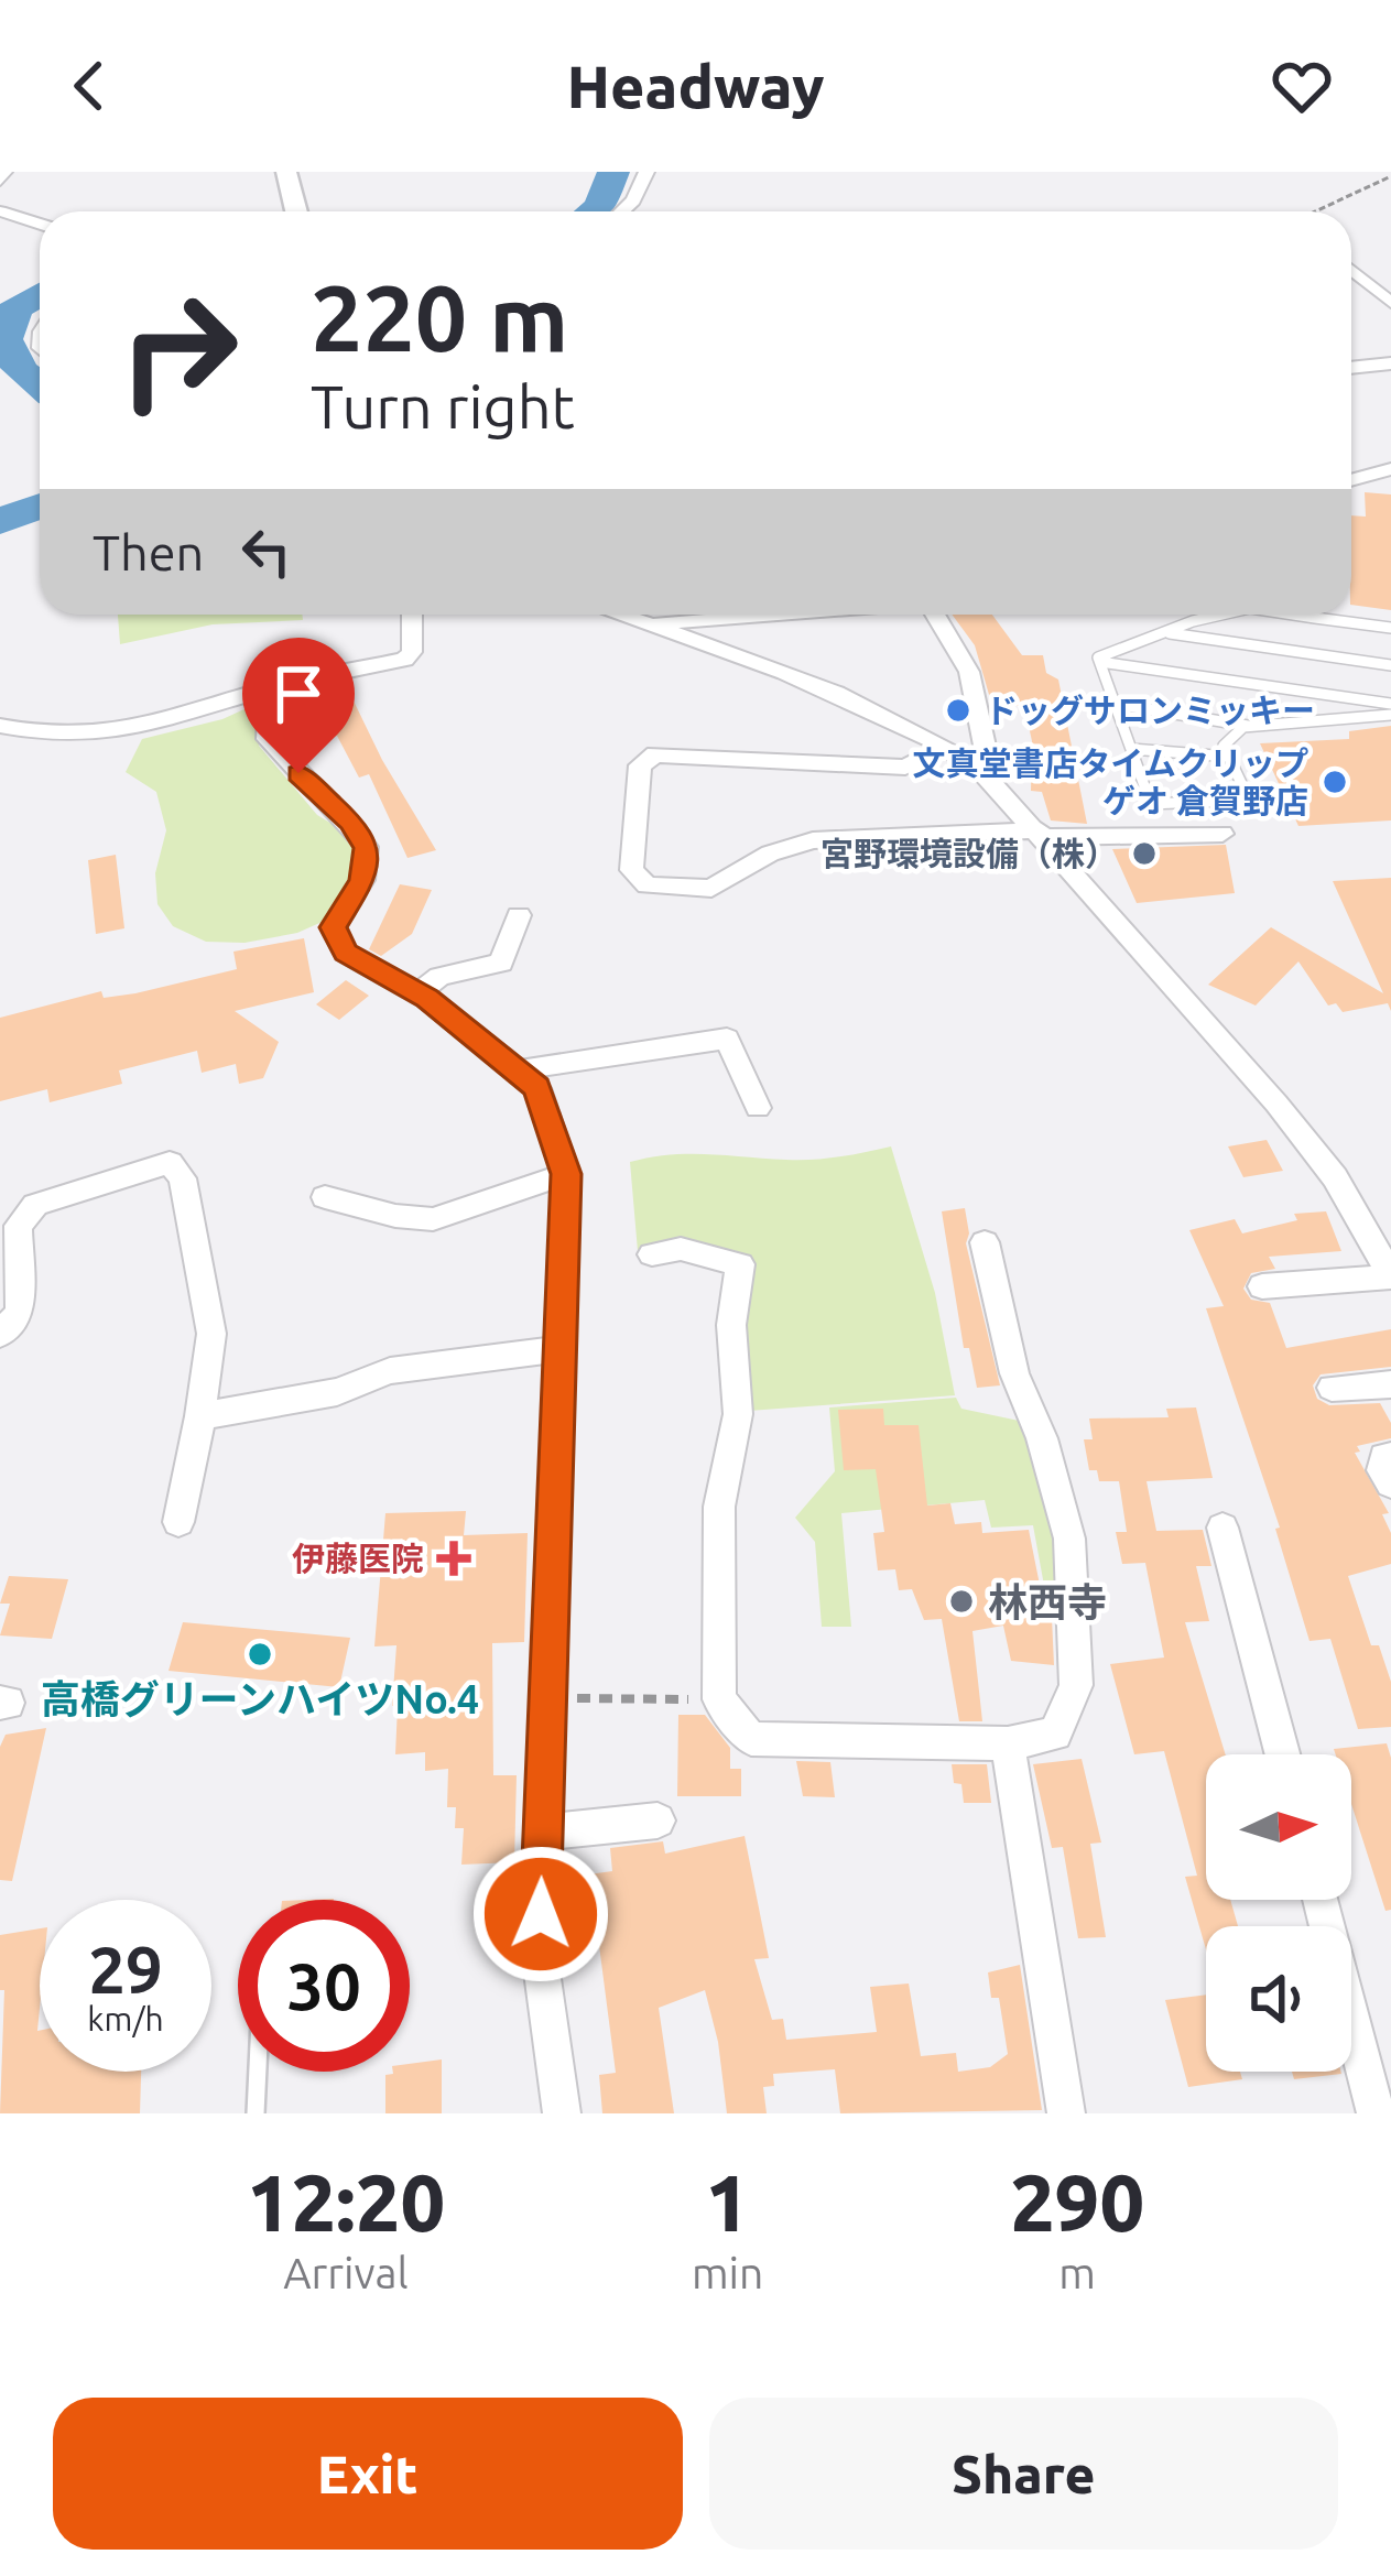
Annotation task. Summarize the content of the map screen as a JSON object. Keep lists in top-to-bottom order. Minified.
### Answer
{"places":{"other":["ドッグサロンミッキー","文真堂書店タイムクリップ ゲオ 倉賀野店","宮野環境設備（株）","林西寺","高橋グリーンハイツNo.4"],"health":["伊藤医院"]},"north":"right","page":{"header":"Headway","turn":["220 m","Turn right"],"then":"Then","speed":"29 km/h","limit":"30","eta":["12:20","Arrival","1","min","290","m"],"buttons":["Exit","Share"]}}
